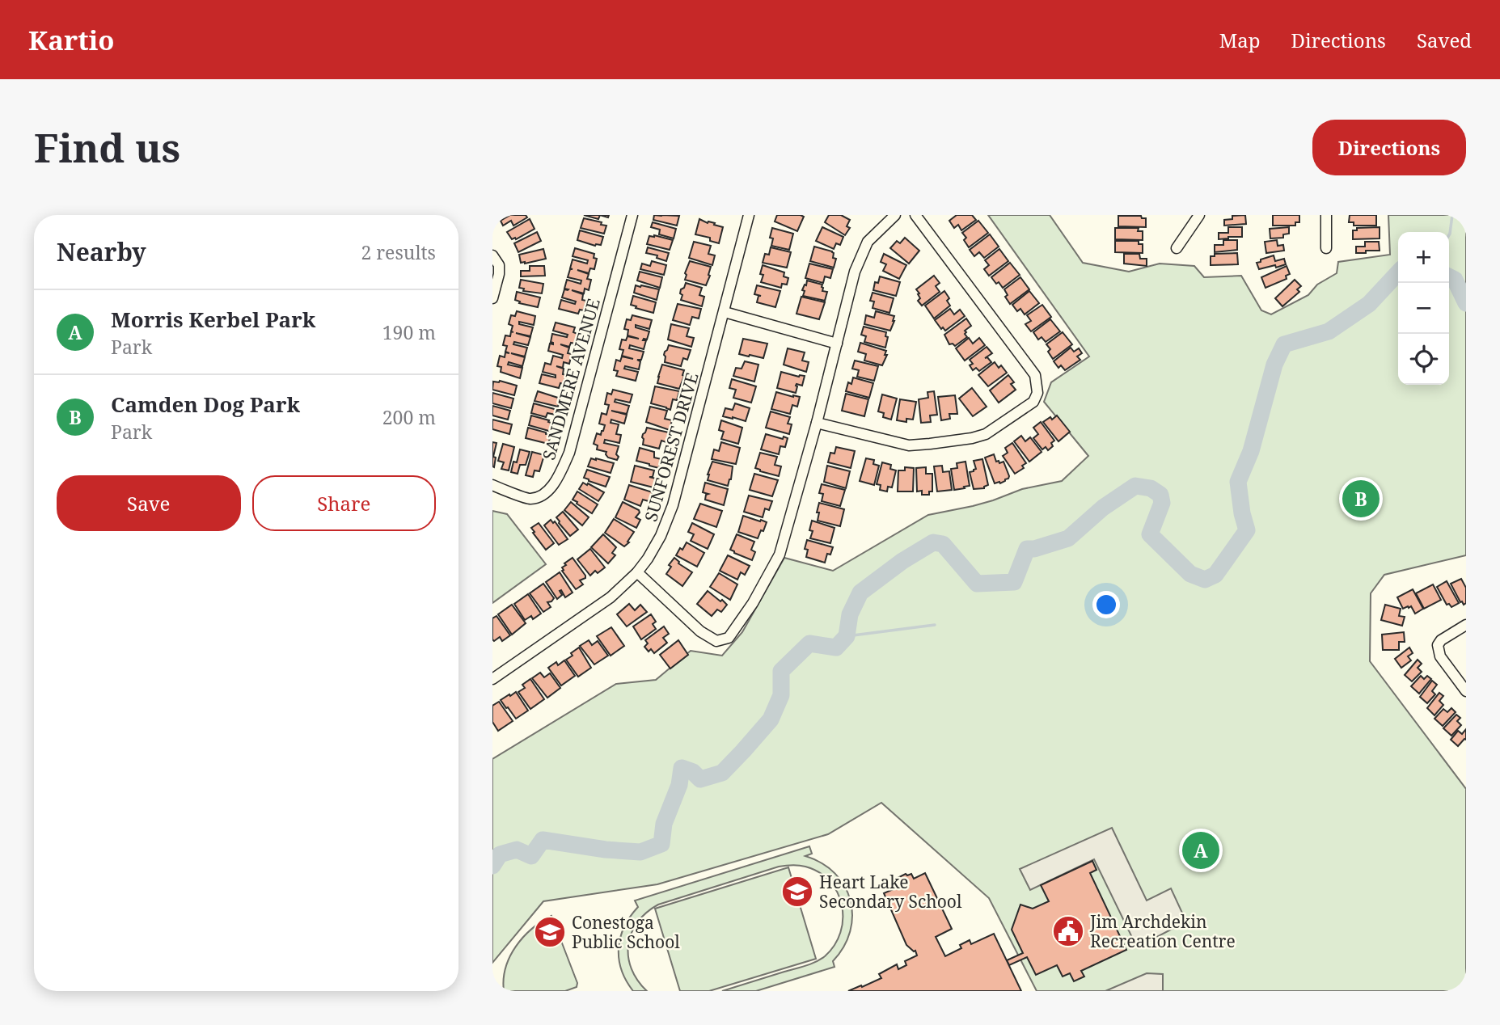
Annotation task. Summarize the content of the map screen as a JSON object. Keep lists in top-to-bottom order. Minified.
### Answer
{"streets":{"street":["SANDMERE AVENUE","SUNFOREST DRIVE"]},"places":{"school or university":["Heart Lake Secondary School","Conestoga Public School"],"public building":["Jim Archdekin Recreation Centre"]},"page":{"header":"Kartio","nav":["Map","Directions","Saved"],"buttons":["Directions",["Save","Share"]],"title":"Find us","heading":["Nearby","2 results"],"map_buttons":["+","−"],"list":[{"mark":"A","name":"Morris Kerbel Park","note":"Park","value":"190 m"},{"mark":"B","name":"Camden Dog Park","note":"Park","value":"200 m"}],"pins":["B","A"]}}
